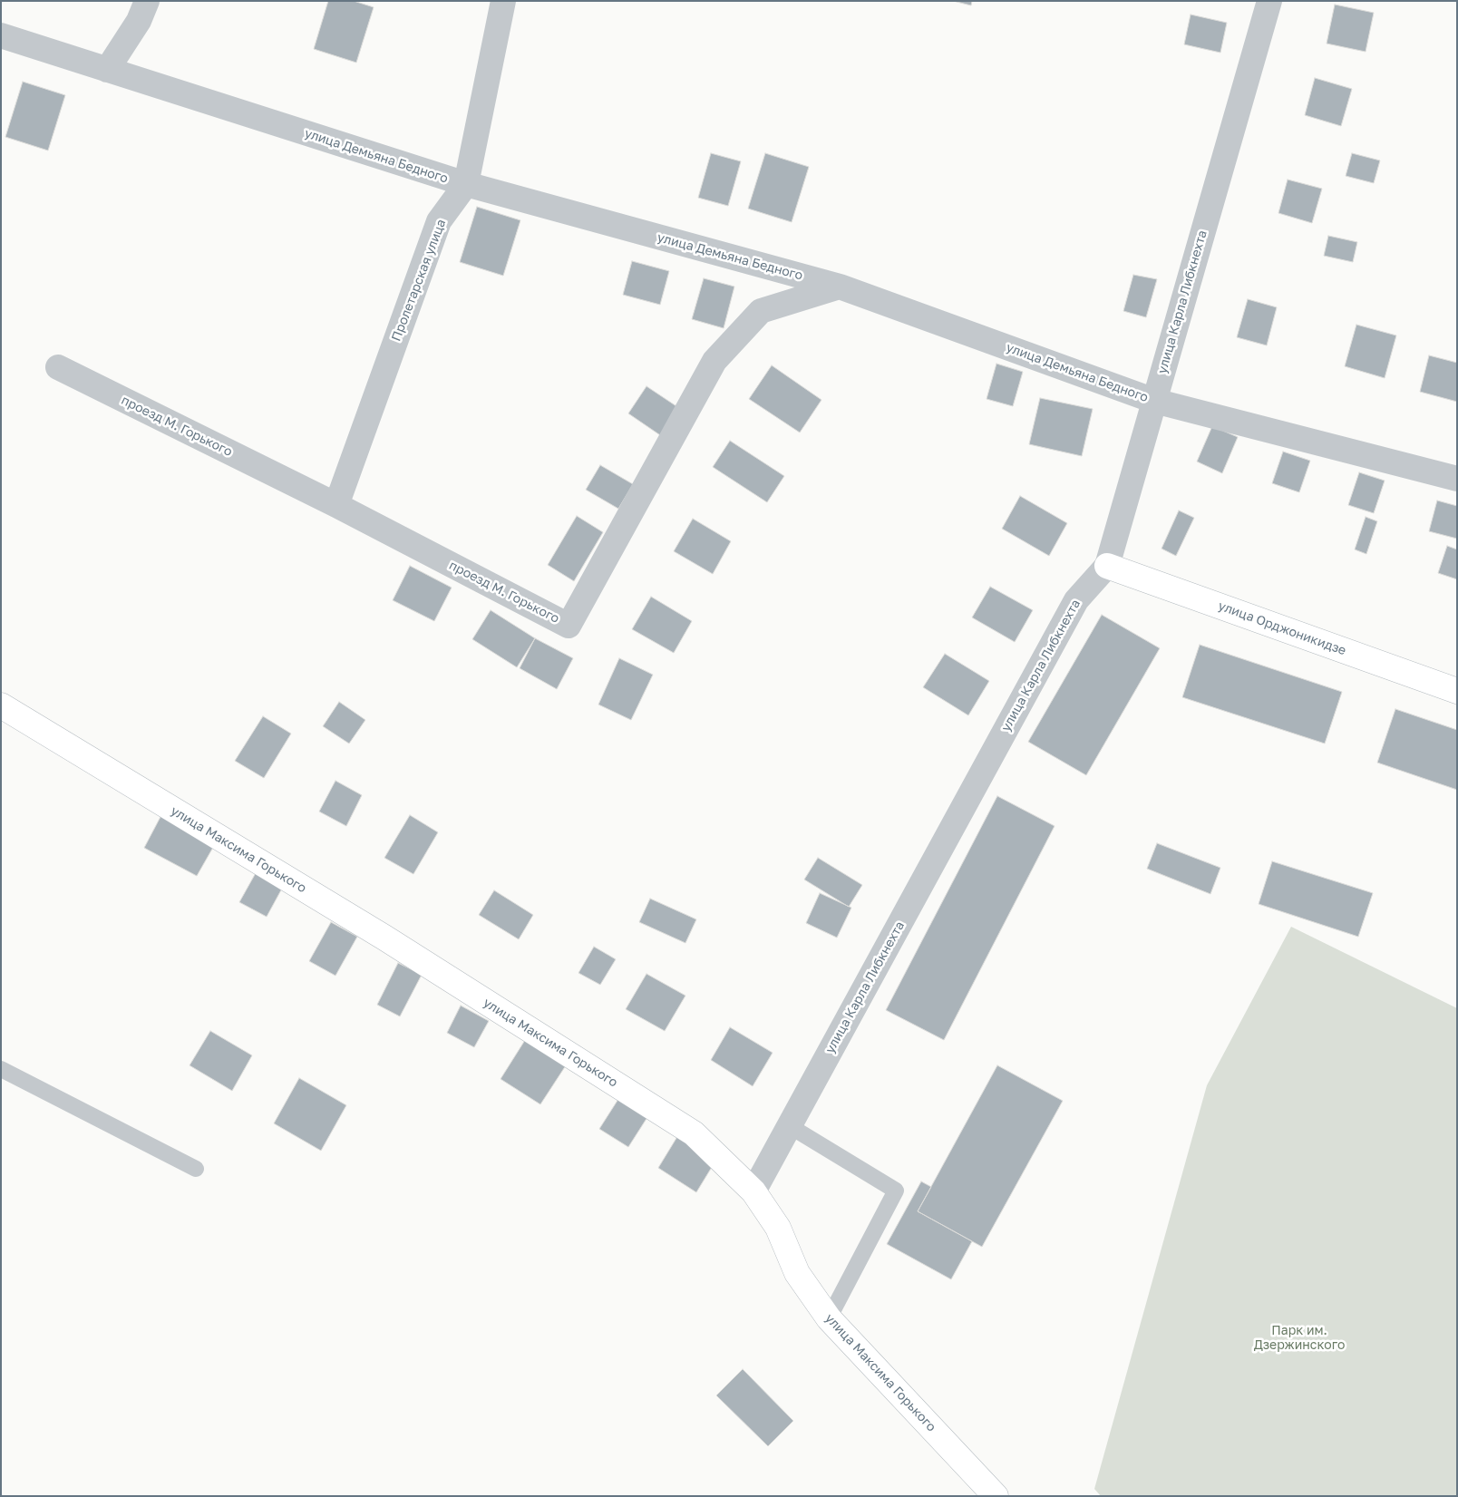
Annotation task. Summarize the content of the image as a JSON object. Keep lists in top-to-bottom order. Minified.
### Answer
{"streets":{"street":["улица Демьяна Бедного","Пролетарская улица","улица Карла Либкнехта","проезд М. Горького","улица Орджоникидзе","улица Максима Горького"]},"crossings":[["улица Демьяна Бедного","Пролетарская улица"],["улица Демьяна Бедного","улица Карла Либкнехта"],["улица Демьяна Бедного","проезд М. Горького"],["Пролетарская улица","проезд М. Горького"],["улица Карла Либкнехта","улица Орджоникидзе"],["улица Карла Либкнехта","улица Максима Горького"]],"parks":["Парк им. Дзержинского"]}
